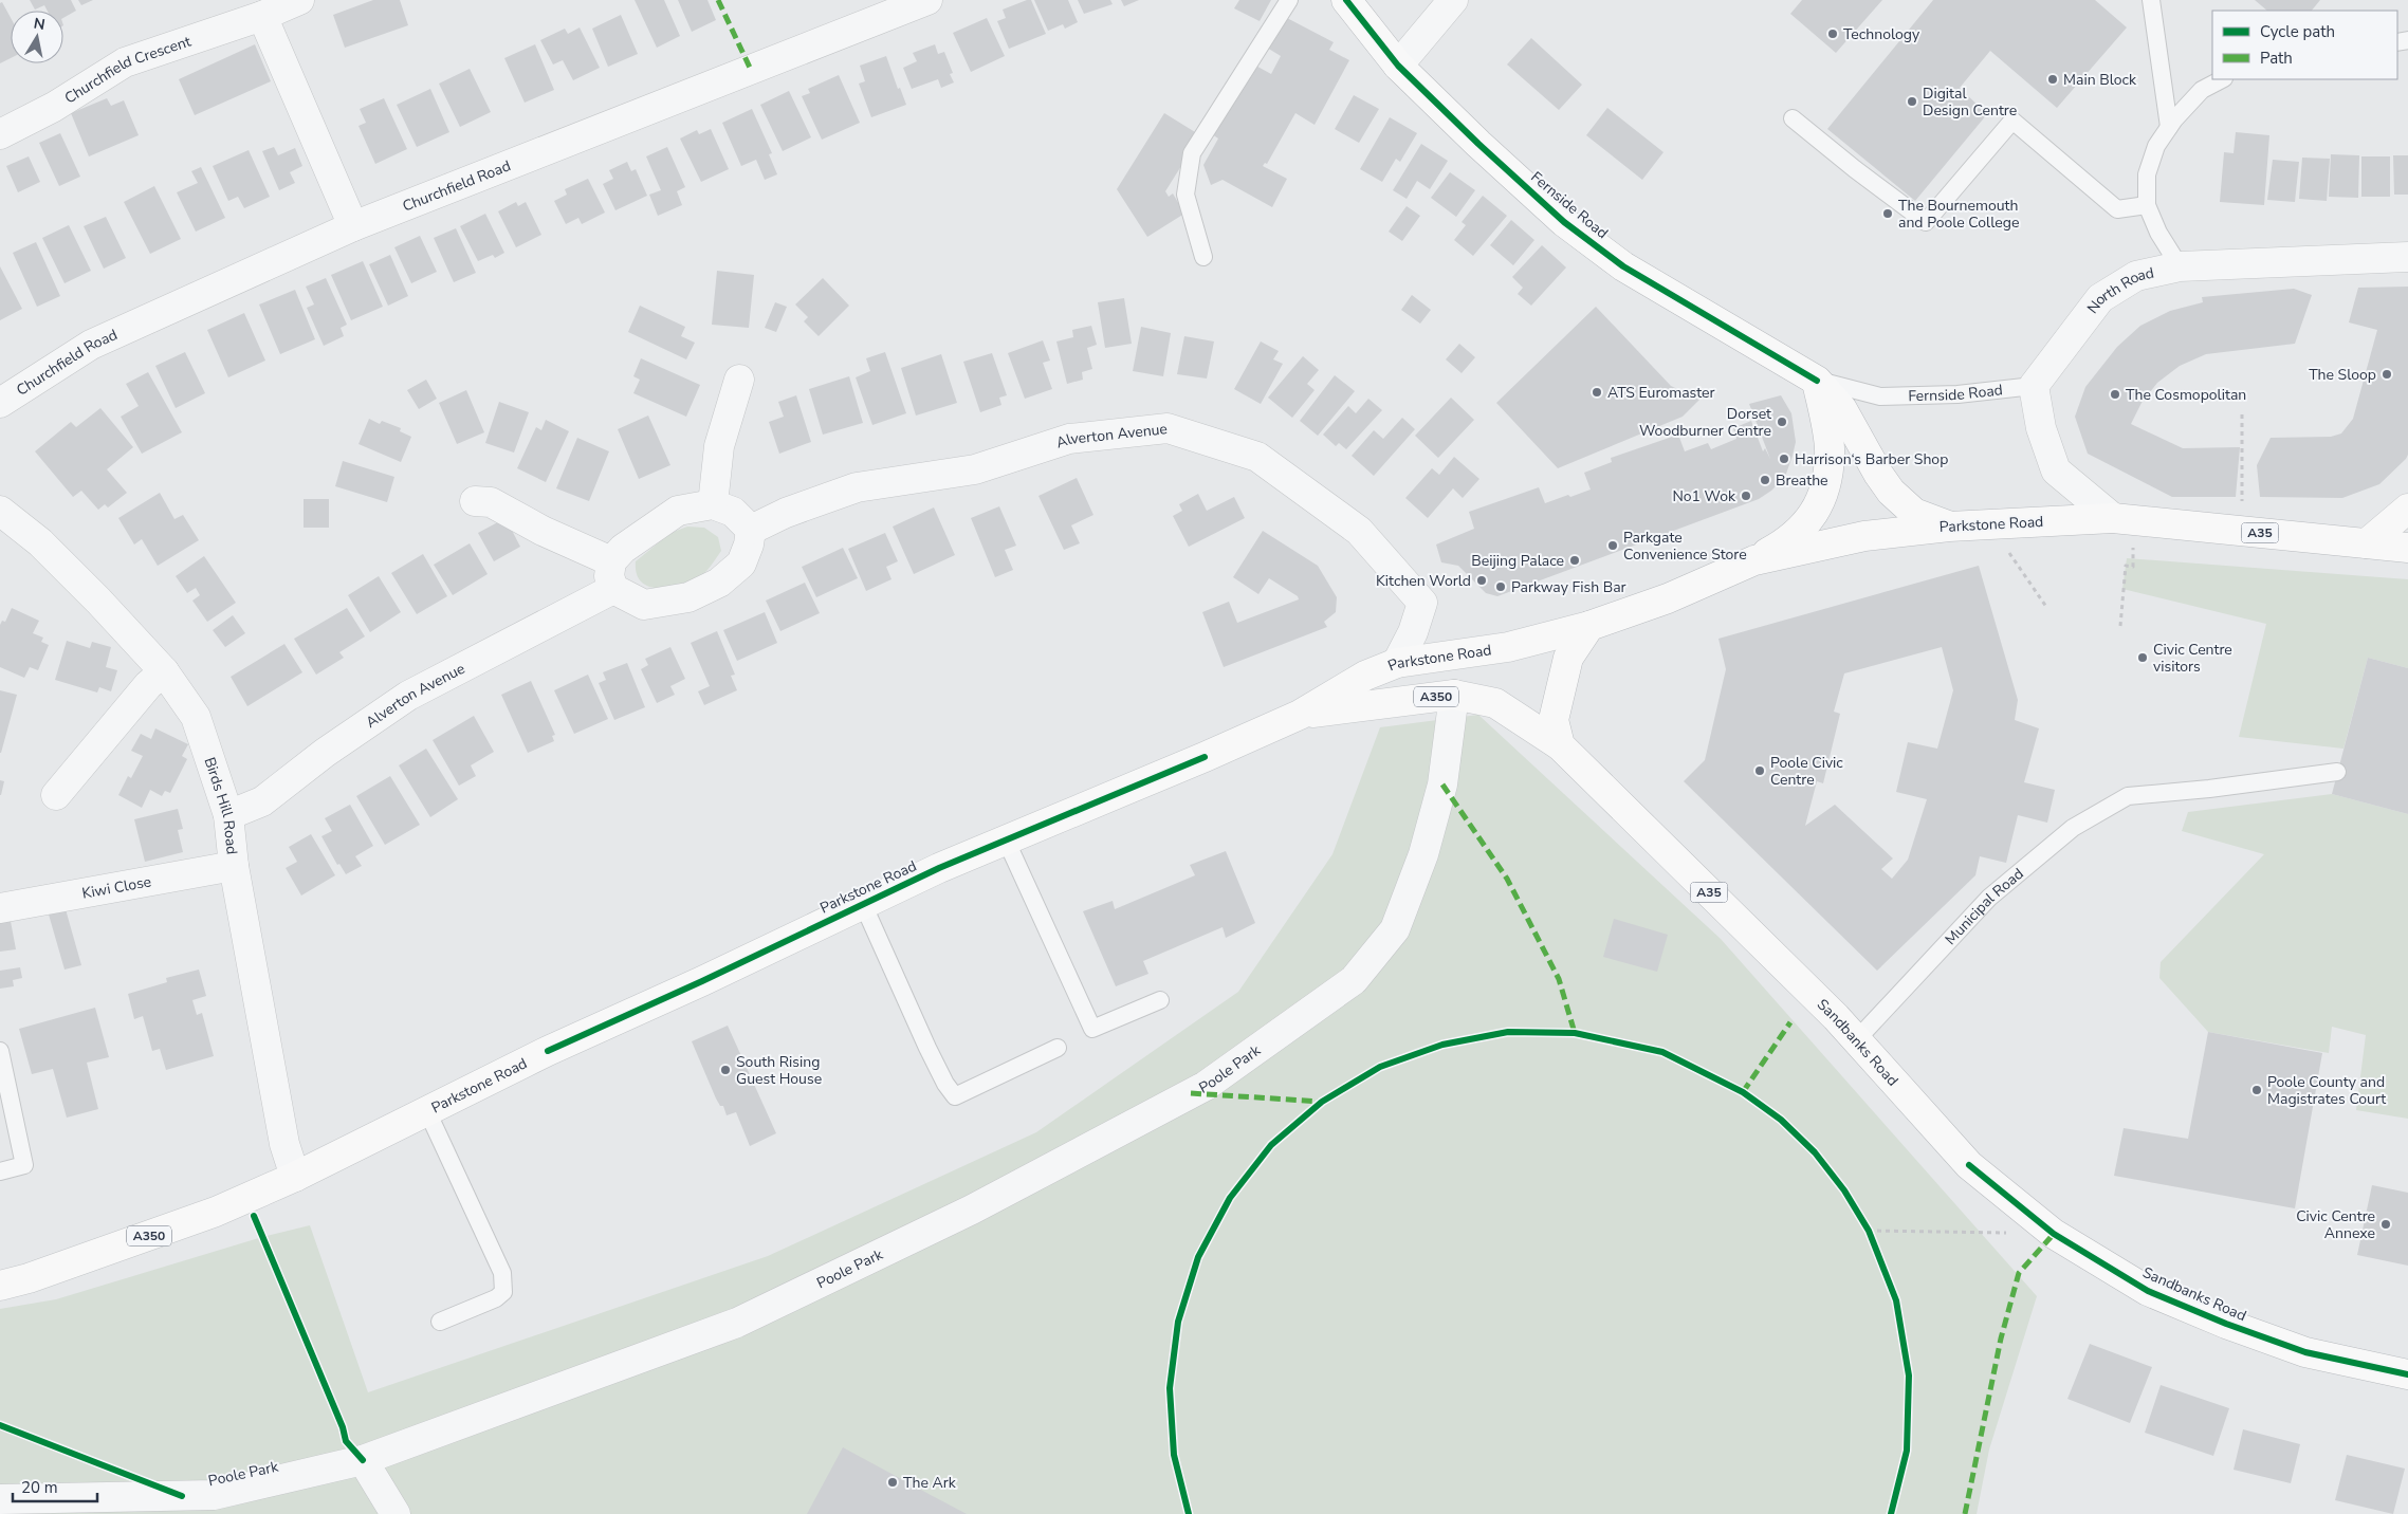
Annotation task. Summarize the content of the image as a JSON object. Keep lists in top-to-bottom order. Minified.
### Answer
{"streets":{"main road":["Fernside Road","Parkstone Road","A35","A350","Sandbanks Road"],"street":["Churchfield Crescent","Churchfield Road","North Road","Alverton Avenue","Birds Hill Road","Kiwi Close","Poole Park"],"lane":["Municipal Road"]},"crossings":[["Fernside Road","North Road"],["Fernside Road","Parkstone Road"],["Fernside Road","A35"],["Alverton Avenue","Parkstone Road"],["Alverton Avenue","Birds Hill Road"],["Parkstone Road","A35"],["Parkstone Road","Birds Hill Road"],["Parkstone Road","Sandbanks Road"],["Parkstone Road","Poole Park"],["Birds Hill Road","Kiwi Close"],["Municipal Road","Sandbanks Road"]],"places":["Technology","Main Block","Digital Design Centre","The Bournemouth and Poole College","The Sloop","ATS Euromaster","The Cosmopolitan","Dorset Woodburner Centre","Harrison‘s Barber Shop","Breathe","No1 Wok","Parkgate Convenience Store","Beijing Palace","Kitchen World","Parkway Fish Bar","Civic Centre visitors","Poole Civic Centre","South Rising Guest House","Poole County and Magistrates Court","Civic Centre Annexe","The Ark"],"legend":["Cycle path","Path"],"scale_bar":"20 m","north":"top"}
